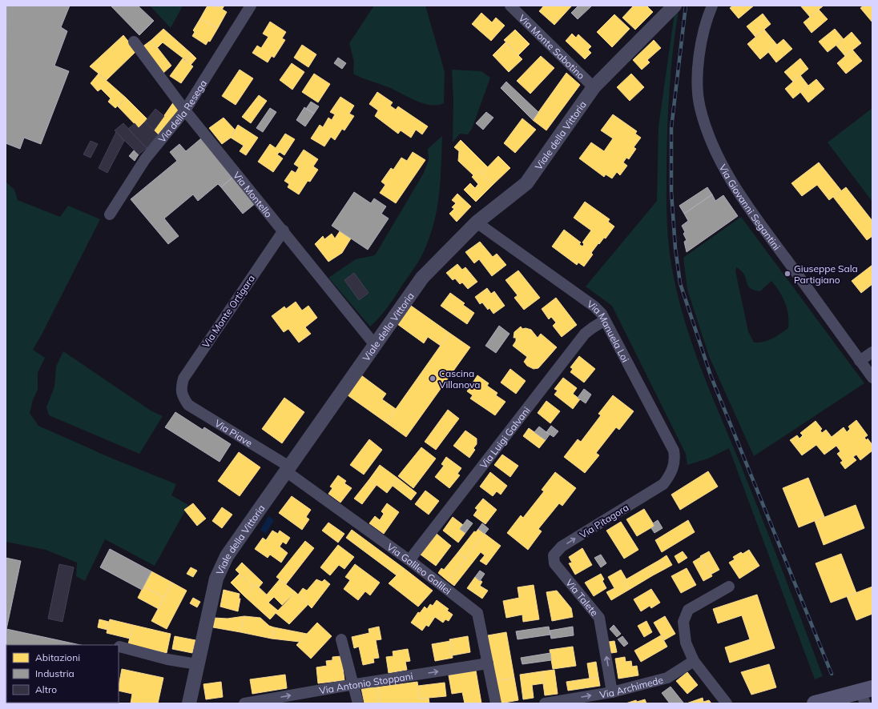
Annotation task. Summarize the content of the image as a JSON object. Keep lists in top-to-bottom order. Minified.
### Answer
{"streets":{"street":["Via Monte Sabotino","Via della Resega","Viale della Vittoria","Via Montello","Via Giovanni Segantini","Via Monte Ortigara","Via Manuela Loi","Via Piave","Via Luigi Galvani","Via Pitagora","Via Galileo Galilei","Via Talete","Via Antonio Stoppani","Via Archimede"]},"crossings":[["Via Monte Sabotino","Viale della Vittoria"],["Via della Resega","Via Montello"],["Viale della Vittoria","Via Montello"],["Viale della Vittoria","Via Manuela Loi"],["Viale della Vittoria","Via Piave"],["Viale della Vittoria","Via Galileo Galilei"],["Via Montello","Via Monte Ortigara"],["Via Monte Ortigara","Via Piave"],["Via Manuela Loi","Via Luigi Galvani"],["Via Manuela Loi","Via Pitagora"],["Via Piave","Via Galileo Galilei"],["Via Luigi Galvani","Via Galileo Galilei"],["Via Pitagora","Via Talete"],["Via Galileo Galilei","Via Antonio Stoppani"],["Via Talete","Via Archimede"]],"one_way":["Via Pitagora","Via Talete","Via Antonio Stoppani","Via Archimede"],"places":["Giuseppe Sala Partigiano","Cascina Villanova"],"legend":["Abitazioni","Industria","Altro"]}
